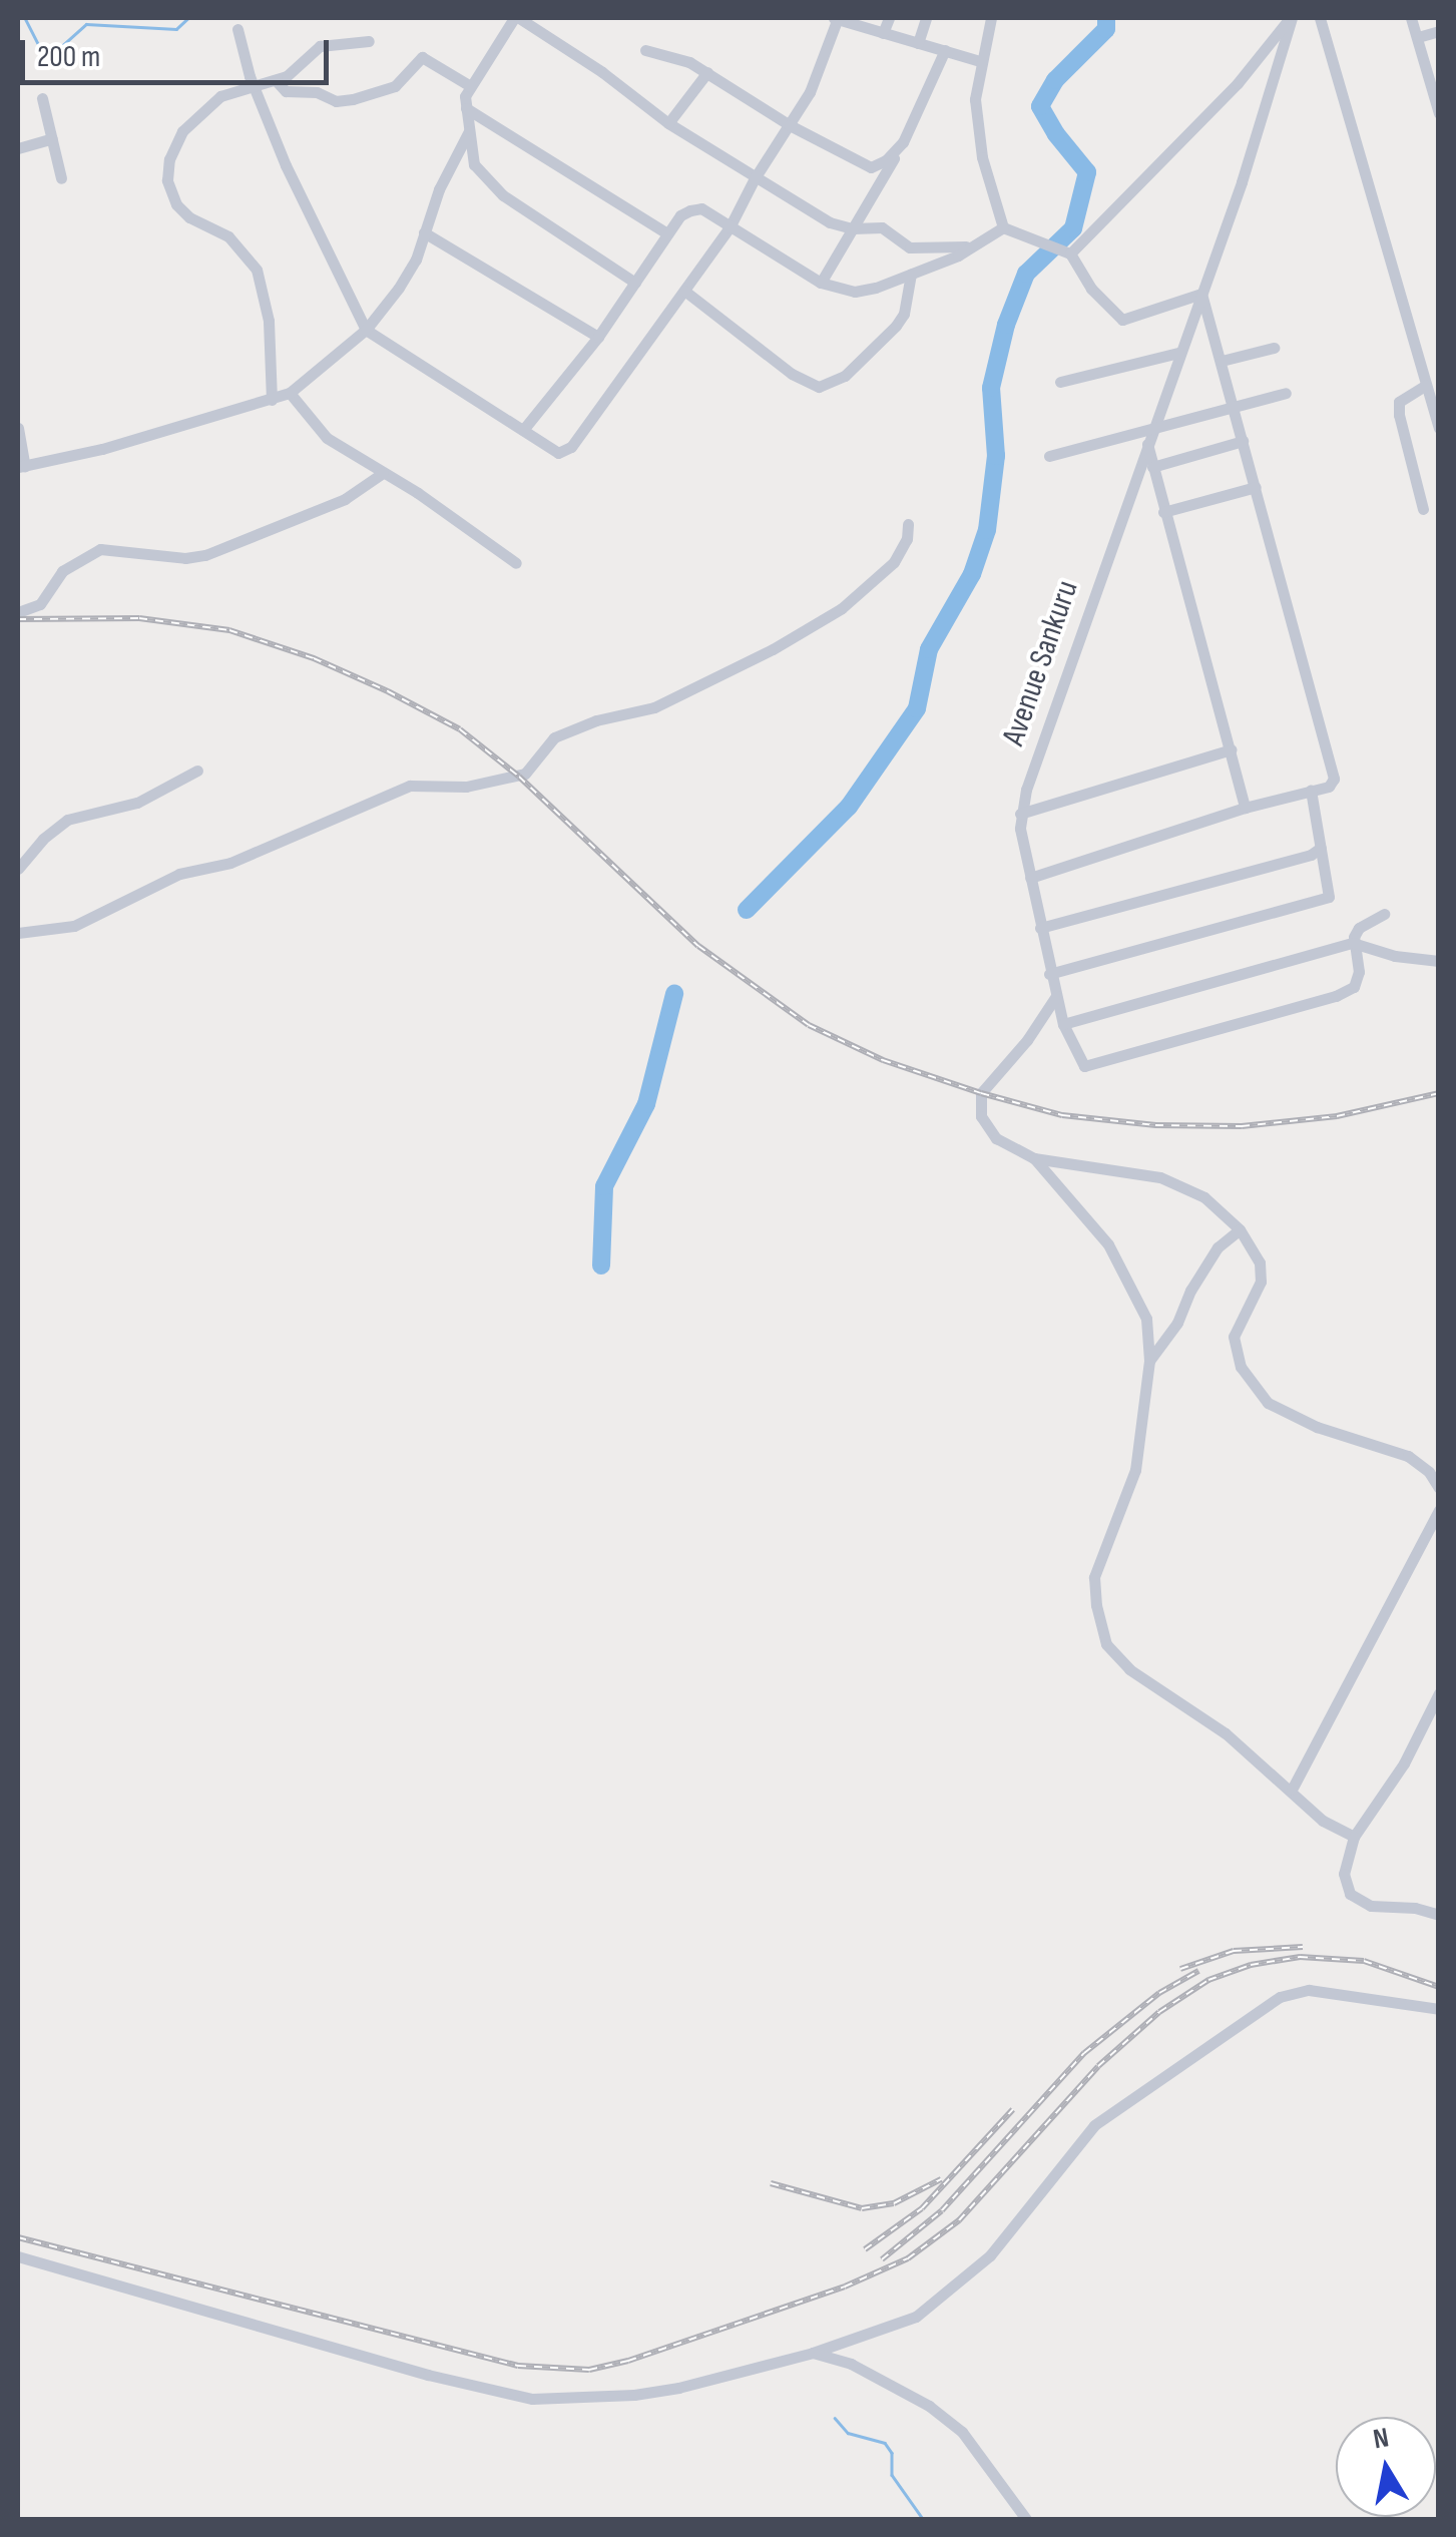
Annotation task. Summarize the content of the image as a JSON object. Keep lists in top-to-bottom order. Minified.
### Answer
{"streets":{"street":["Avenue Sankuru"]},"scale_bar":"200 m","north":"top"}
